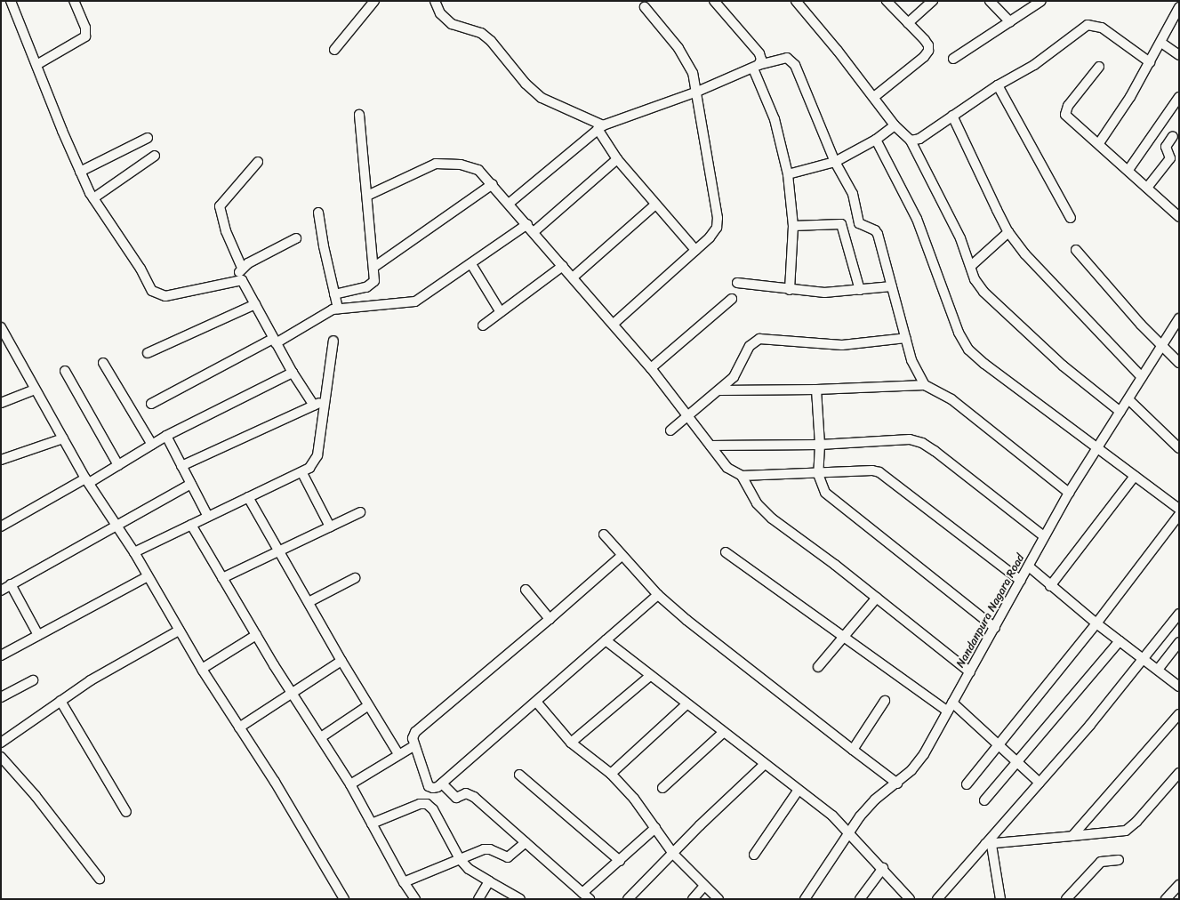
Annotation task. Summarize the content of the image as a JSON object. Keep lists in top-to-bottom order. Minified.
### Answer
{"streets":{"street":["Nandanpura Nagara Road"]}}
